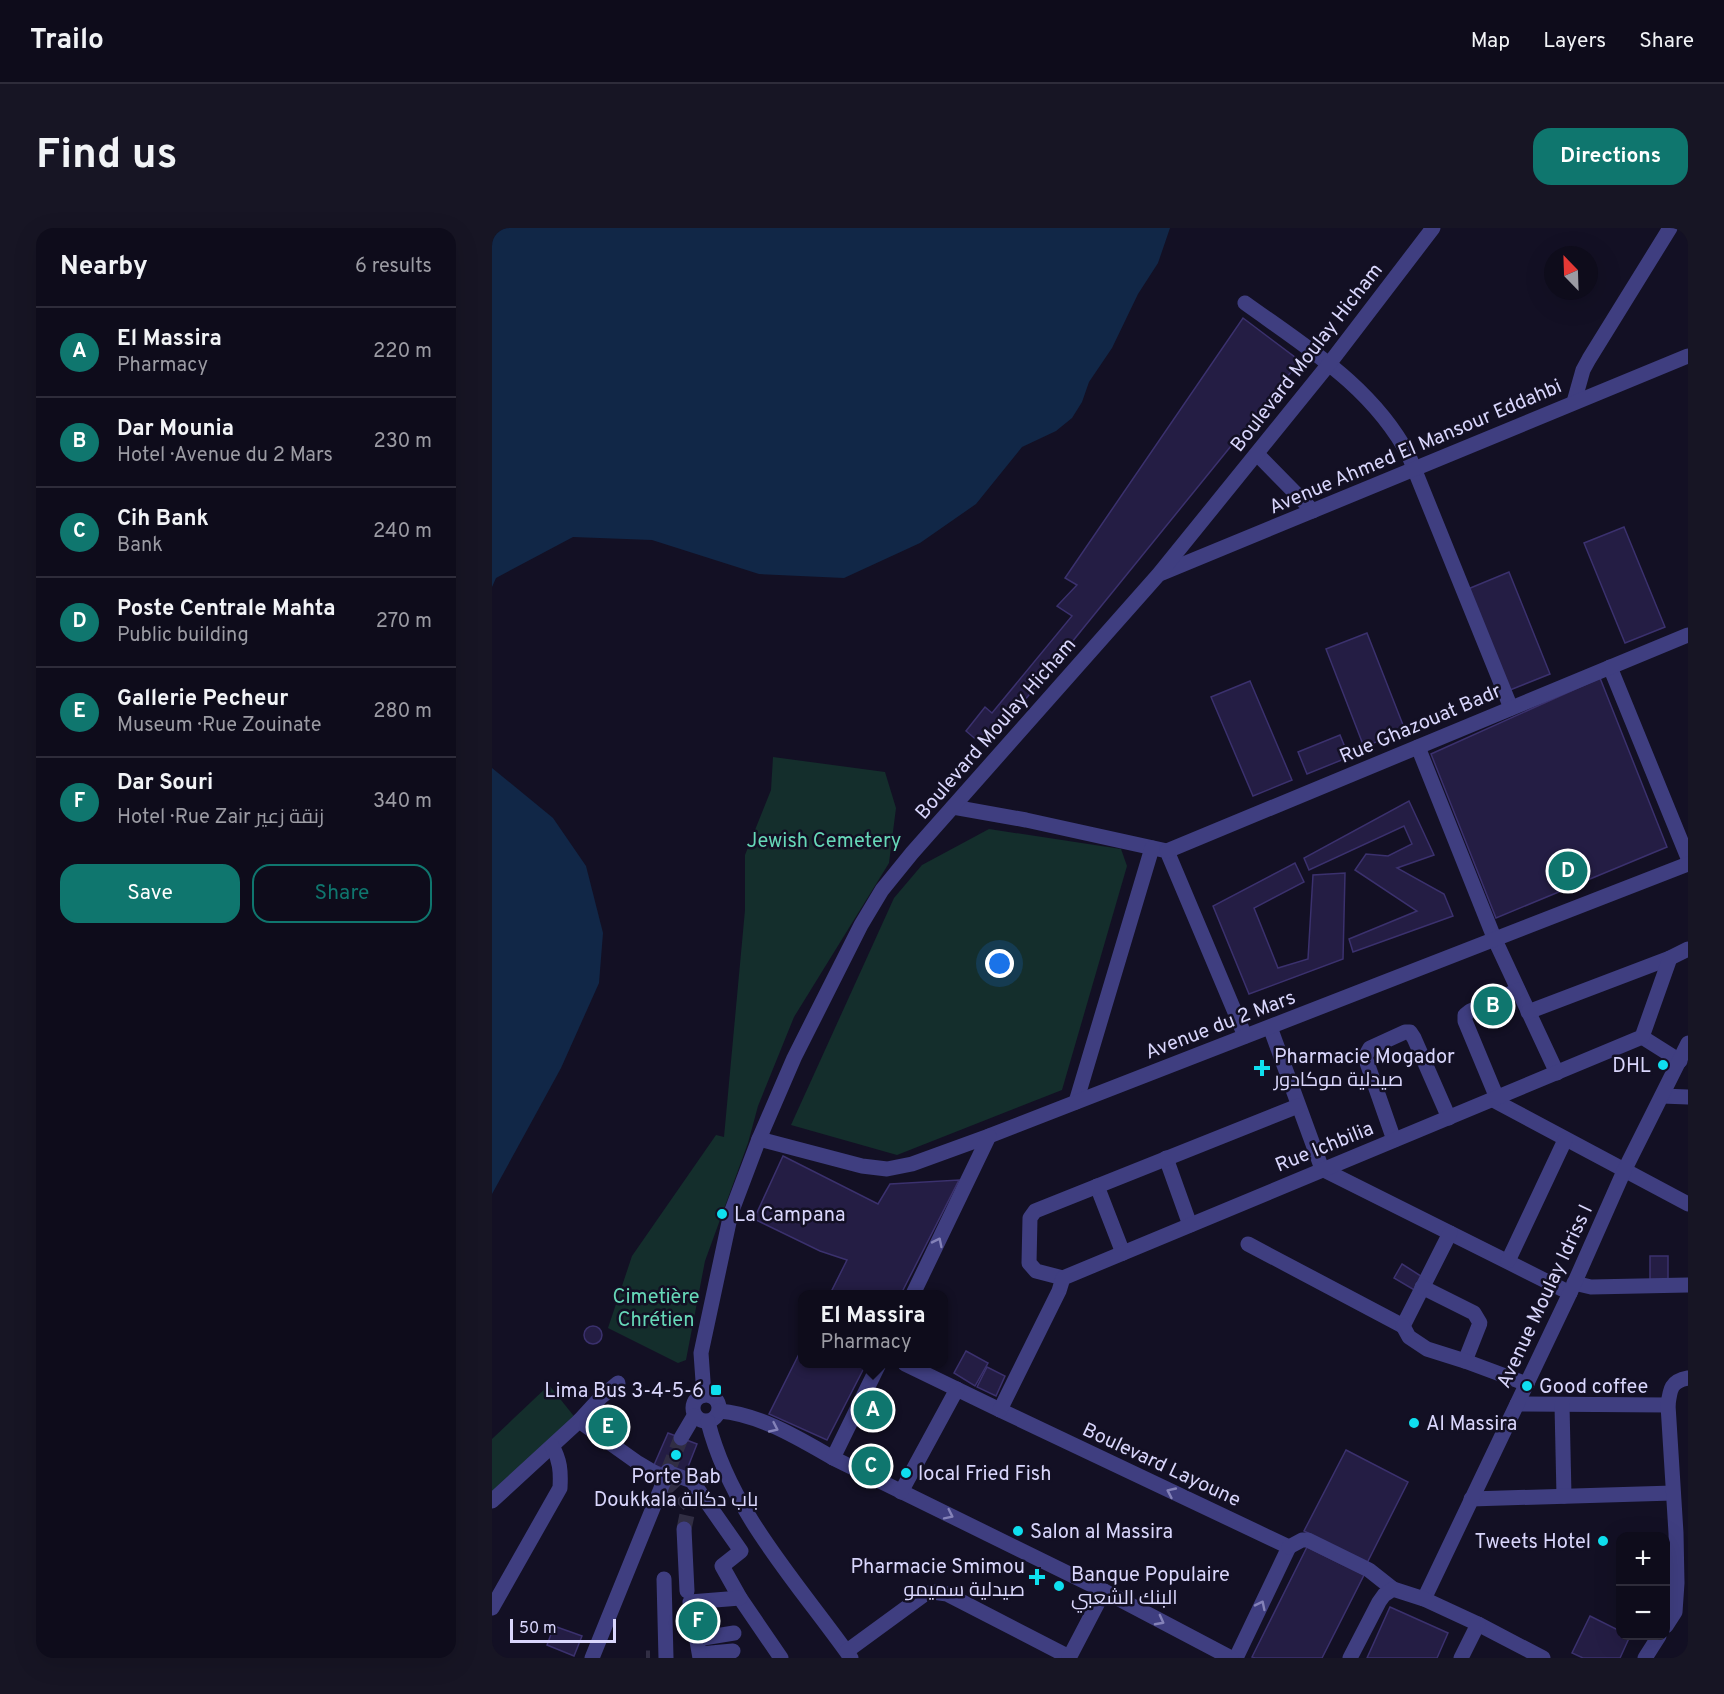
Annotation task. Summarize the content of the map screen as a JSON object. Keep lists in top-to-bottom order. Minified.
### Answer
{"streets":{"street":["Boulevard Moulay Hicham","Avenue Ahmed El Mansour Eddahbi","Rue Ghazouat Badr","Avenue du 2 Mars","Rue Ichbilia","Avenue Moulay Idriss I","Boulevard Layoune"]},"crossings":[["Boulevard Moulay Hicham","Avenue Ahmed El Mansour Eddahbi"],["Boulevard Moulay Hicham","Avenue du 2 Mars"]],"parks":["Jewish Cemetery","Cimetière Chrétien"],"places":{"other":["DHL","La Campana","Good coffee","Al Massira","Porte Bab Doukkala باب دكالة","local Fried Fish","Salon al Massira","Tweets Hotel","Banque Populaire البنك الشعبي"],"health":["Pharmacie Mogador صيدلية موكادور","Pharmacie Smimou صيدلية سميمو"],"transit":["Lima Bus 3-4-5-6"]},"scale_bar":"50 m","north":"top left","page":{"header":"Trailo","nav":["Map","Layers","Share"],"buttons":["Directions",["Save","Share"]],"title":"Find us","heading":["Nearby","6 results"],"list":[{"mark":"A","name":"El Massira","note":"Pharmacy","value":"220 m"},{"mark":"B","name":"Dar Mounia","note":"Hotel · Avenue du 2 Mars","value":"230 m"},{"mark":"C","name":"Cih Bank","note":"Bank","value":"240 m"},{"mark":"D","name":"Poste Centrale Mahta","note":"Public building","value":"270 m"},{"mark":"E","name":"Gallerie Pecheur","note":"Museum · Rue Zouinate","value":"280 m"},{"mark":"F","name":"Dar Souri","note":"Hotel · Rue Zair زنقة زعير","value":"340 m"}],"pins":["D","B","A","E","C","F"],"popup":["El Massira","Pharmacy"],"map_buttons":["+","−"],"scale":"50 m"}}
